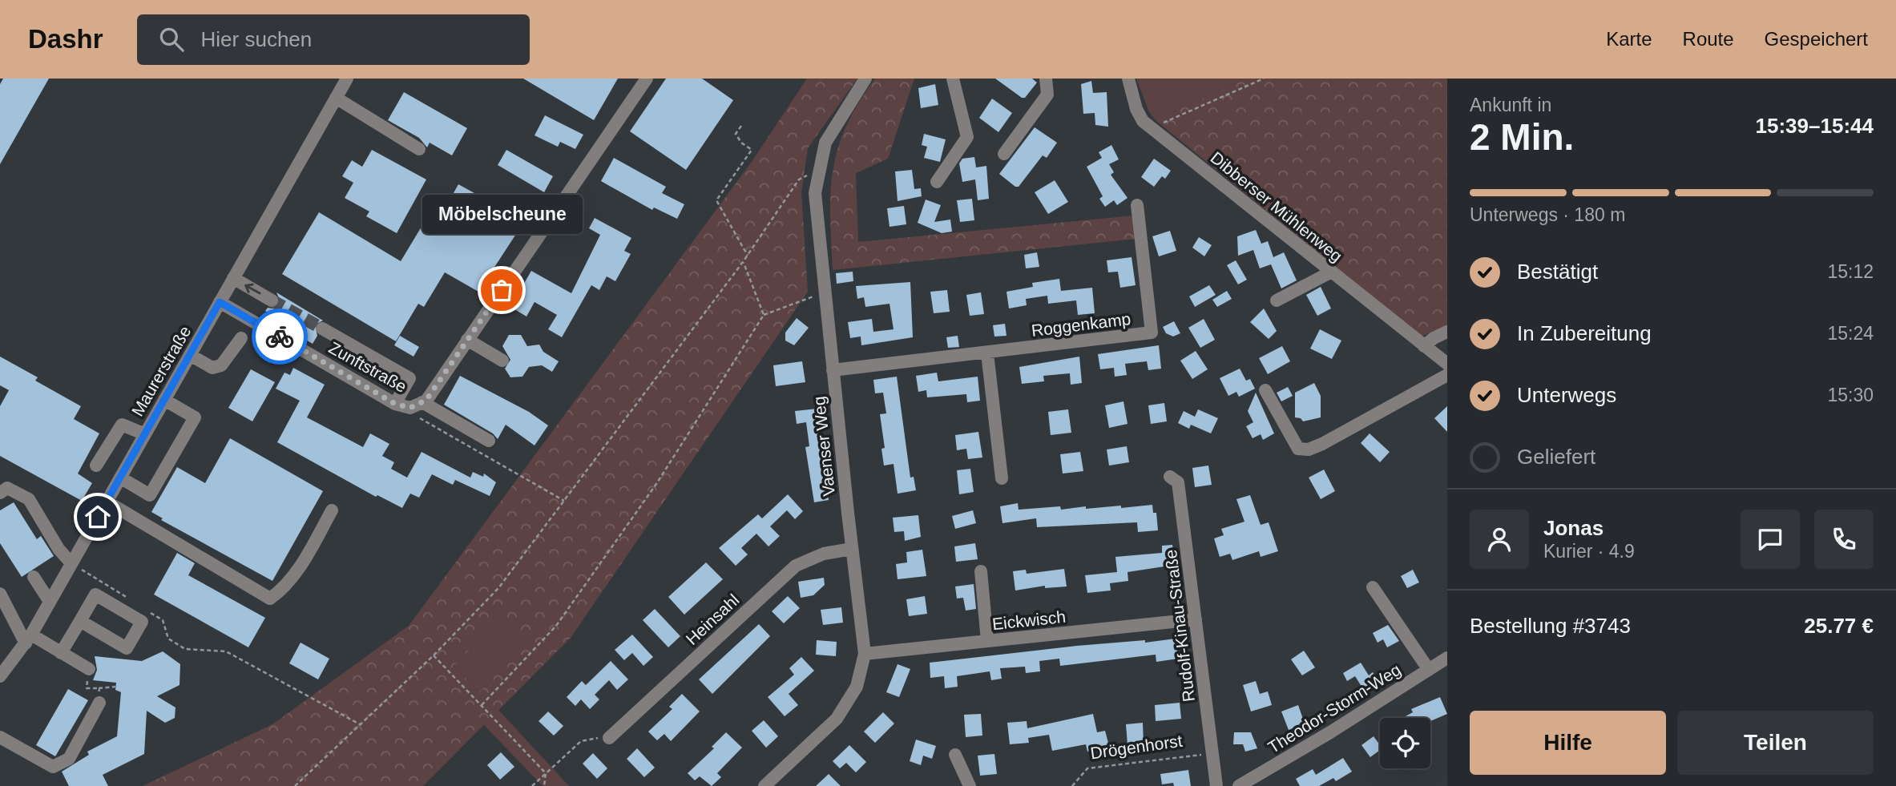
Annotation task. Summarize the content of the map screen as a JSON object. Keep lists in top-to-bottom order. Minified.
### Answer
{"streets":{"street":["Dibberser Mühlenweg","Roggenkamp","Zunftstraße","Maurerstraße","Vaenser Weg","Heinsahl","Eickwisch","Rudolf-Kinau-Straße","Theodor-Storm-Weg"],"path":["Drögenhorst"]},"crossings":[["Roggenkamp","Vaenser Weg"],["Zunftstraße","Maurerstraße"],["Vaenser Weg","Heinsahl"],["Vaenser Weg","Eickwisch"],["Eickwisch","Rudolf-Kinau-Straße"],["Rudolf-Kinau-Straße","Drögenhorst"]],"places":["Möbelscheune"],"page":{"header":"Dashr","search":"Hier suchen","nav":["Karte","Route","Gespeichert"],"heading":["2 Min.","Ankunft in","15:39–15:44"],"panel":["Jonas","Kurier · 4.9","Bestellung #3743","25.77 €"],"bar":"Unterwegs · 180 m","bubble":"Möbelscheune","list":[["Bestätigt","15:12"],["In Zubereitung","15:24"],["Unterwegs","15:30"],"Geliefert"],"buttons":["Hilfe","Teilen"]}}
